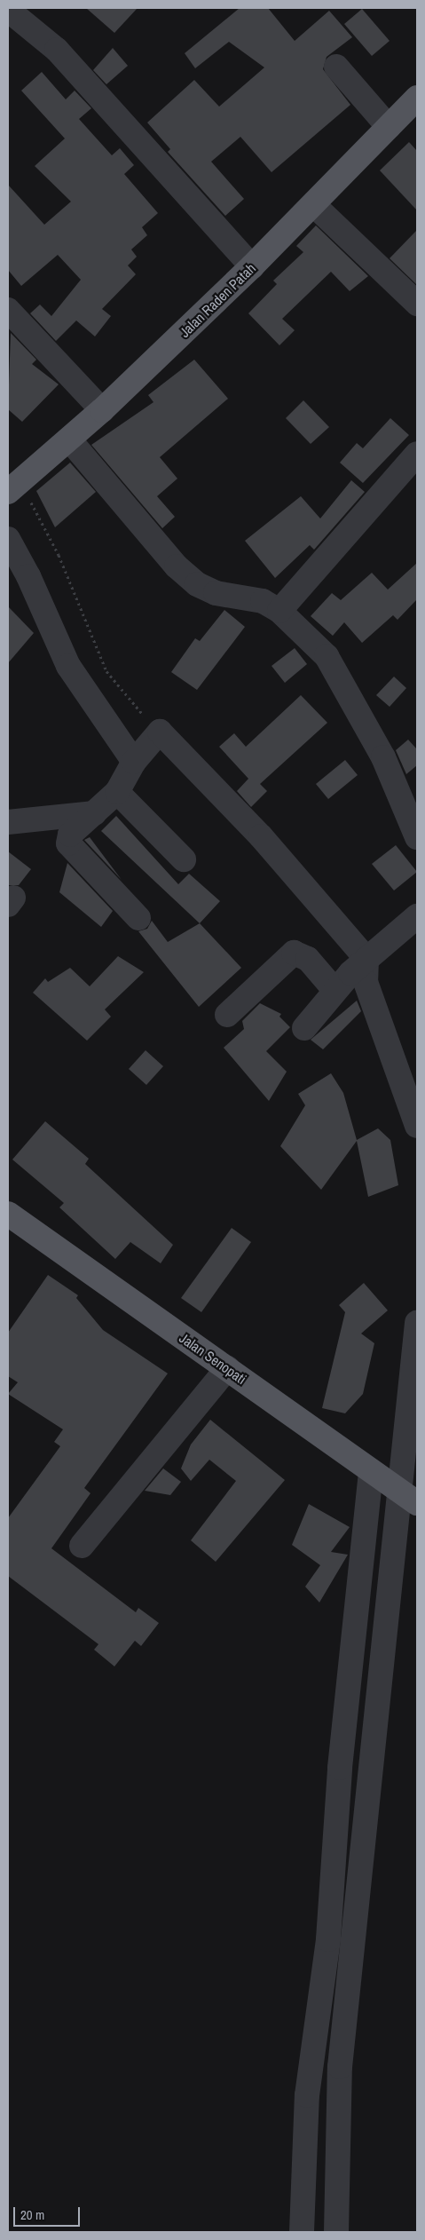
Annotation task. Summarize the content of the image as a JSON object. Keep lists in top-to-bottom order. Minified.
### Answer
{"streets":{"main road":["Jalan Raden Patah","Jalan Senopati"]},"scale_bar":"20 m"}
